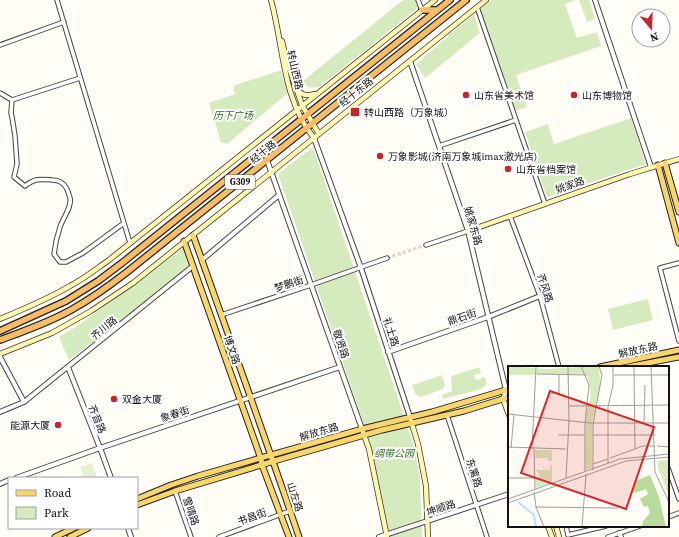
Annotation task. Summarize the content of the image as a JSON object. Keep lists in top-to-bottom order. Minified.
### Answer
{"streets":{"highway":["经十路","G309"],"main road":["转山西路","经十东路","姚家路","礼士路","敬贤路","博文路","解放东路","山左路"],"street":["姚家东路","梦鹏街","齐风路","鼎石街","齐川路","象春街","齐音路","东篱路","坤顺路","雪晴路","书昌街"]},"crossings":[["转山西路","经十东路"],["转山西路","经十路"],["转山西路","礼士路"],["经十东路","经十路"],["经十东路","姚家东路"],["经十东路","礼士路"],["经十路","礼士路"],["经十路","敬贤路"],["经十路","博文路"],["姚家路","姚家东路"],["姚家路","齐风路"],["姚家东路","鼎石街"],["姚家东路","解放东路"],["梦鹏街","礼士路"],["梦鹏街","敬贤路"],["梦鹏街","博文路"],["齐风路","鼎石街"],["鼎石街","礼士路"],["齐川路","博文路"],["齐川路","齐音路"],["礼士路","解放东路"],["礼士路","坤顺路"],["敬贤路","解放东路"],["敬贤路","象春街"],["敬贤路","坤顺路"],["博文路","解放东路"],["博文路","象春街"],["博文路","山左路"],["解放东路","东篱路"],["解放东路","山左路"],["解放东路","雪晴路"],["象春街","齐音路"],["东篱路","坤顺路"],["山左路","书昌街"]],"parks":["历下广场","绸带公园"],"places":{"other":["山东省美术馆","山东博物馆","万象影城(济南万象城imax激光店)","山东省档案馆","双金大厦","能源大厦"],"transit":["转山西路（万象城）"]},"legend":["Road","Park"],"north":"bottom"}
